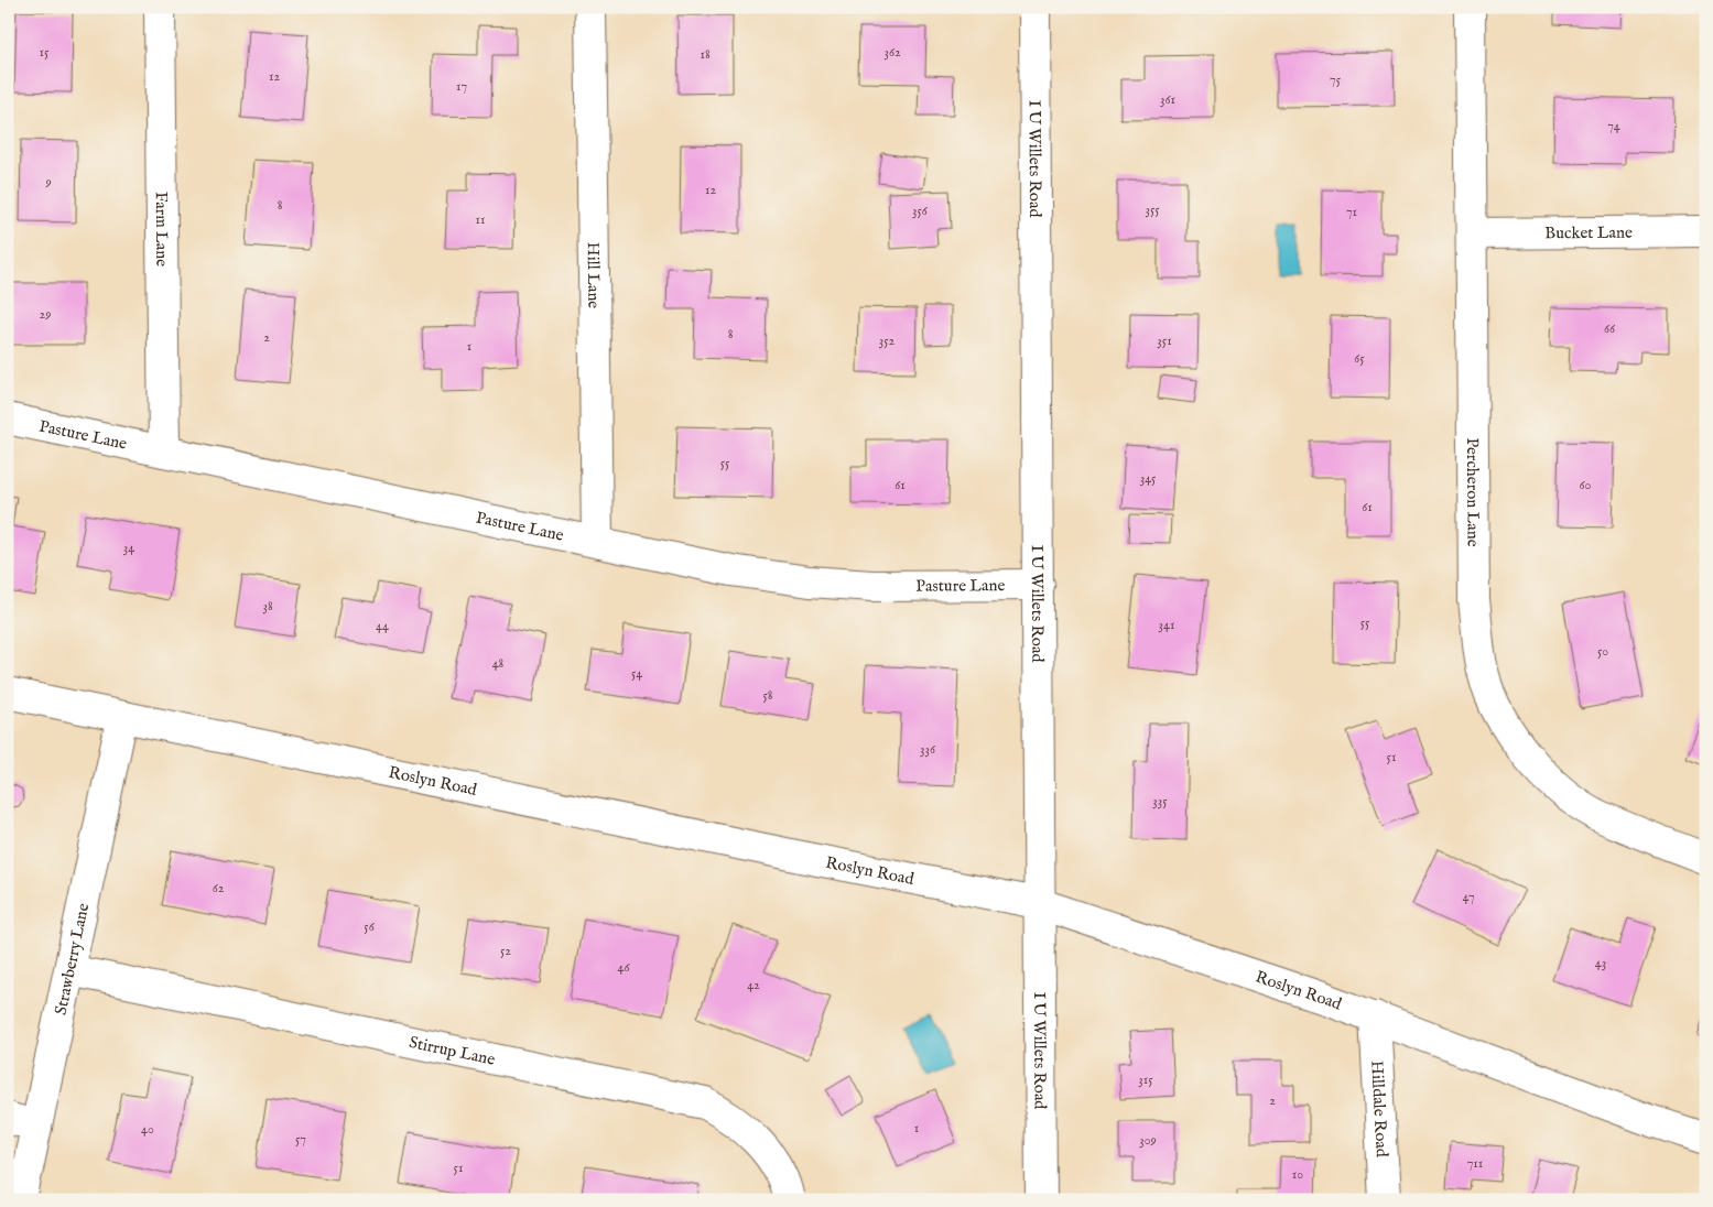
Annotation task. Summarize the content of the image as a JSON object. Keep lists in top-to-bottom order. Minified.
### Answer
{"streets":{"street":["I U Willets Road","Farm Lane","Bucket Lane","Hill Lane","Pasture Lane","Percheron Lane","Roslyn Road","Strawberry Lane","Stirrup Lane","Hilldale Road"]},"crossings":[["I U Willets Road","Pasture Lane"],["I U Willets Road","Roslyn Road"],["Farm Lane","Pasture Lane"],["Bucket Lane","Percheron Lane"],["Hill Lane","Pasture Lane"],["Roslyn Road","Strawberry Lane"],["Roslyn Road","Hilldale Road"],["Strawberry Lane","Stirrup Lane"]],"house_numbers":["15","362","18","12","75","17","361","74","9","12","8","355","356","71","11","29","66","8","2","352","351","1","65","55","345","61","60","61","34","38","55","341","44","50","48","54","58","336","51","335","62","47","56","52","43","46","42","315","2","1","40","57","309","711","51","10"]}
